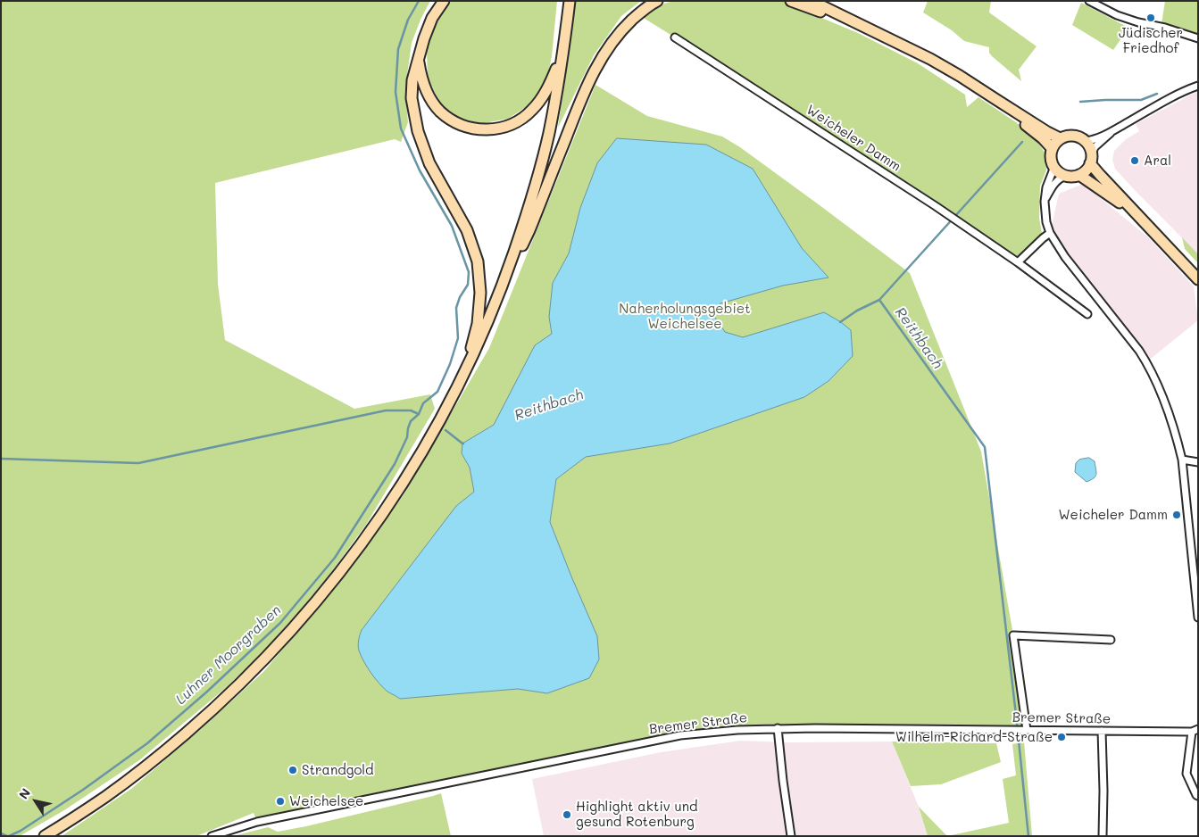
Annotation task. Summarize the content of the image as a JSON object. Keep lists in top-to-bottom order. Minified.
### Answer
{"streets":{"street":["Weicheler Damm","Bremer Straße"]},"water":["Reithbach","Luhner Moorgraben"],"parks":["Naherholungsgebiet Weichelsee"],"places":["Jüdischer Friedhof","Aral","Weicheler Damm","Wilhelm-Richard-Straße","Strandgold","Weichelsee","Highlight aktiv und gesund Rotenburg"],"north":"top left"}
